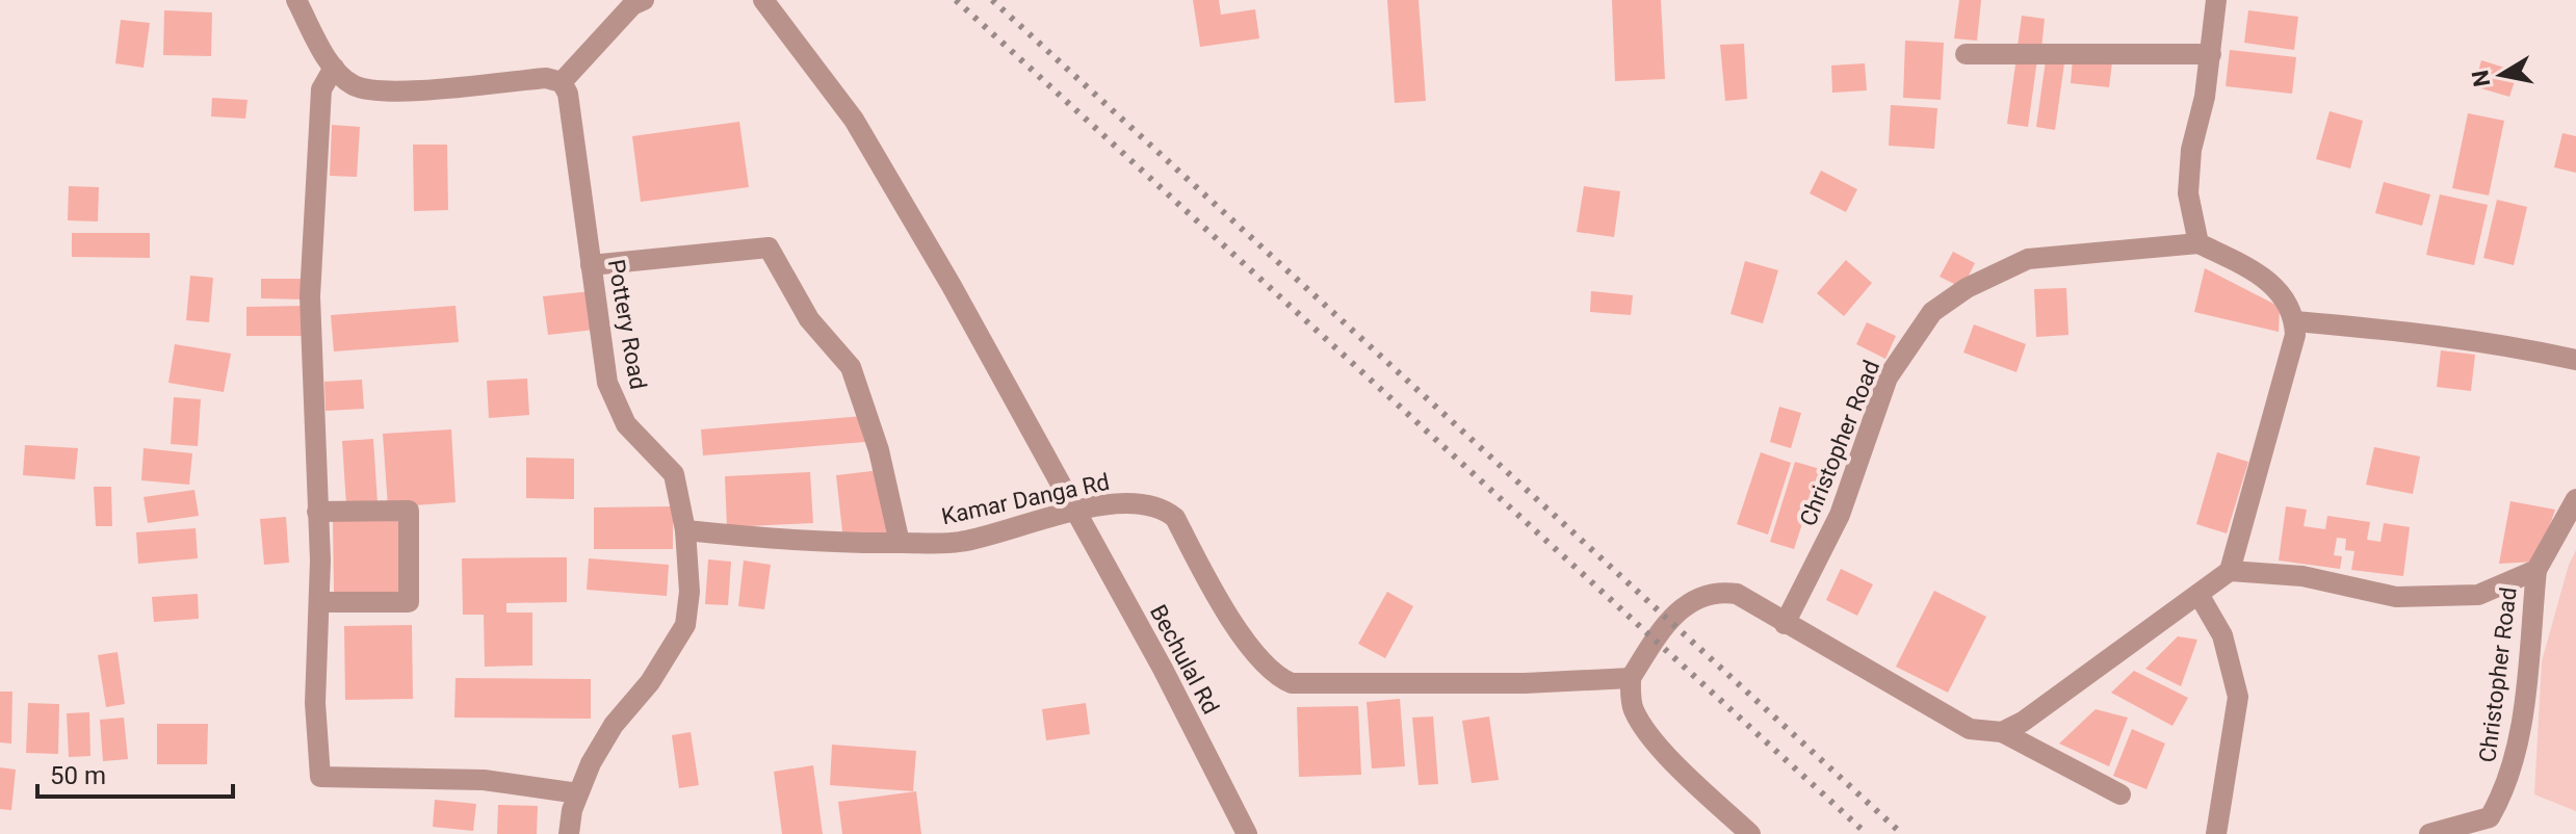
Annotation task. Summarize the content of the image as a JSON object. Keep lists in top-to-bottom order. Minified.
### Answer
{"streets":{"street":["Pottery Road","Christopher Road","Kamar Danga Rd","Bechulal Rd"]},"crossings":[["Pottery Road","Kamar Danga Rd"],["Kamar Danga Rd","Bechulal Rd"]],"scale_bar":"50 m","north":"left"}
